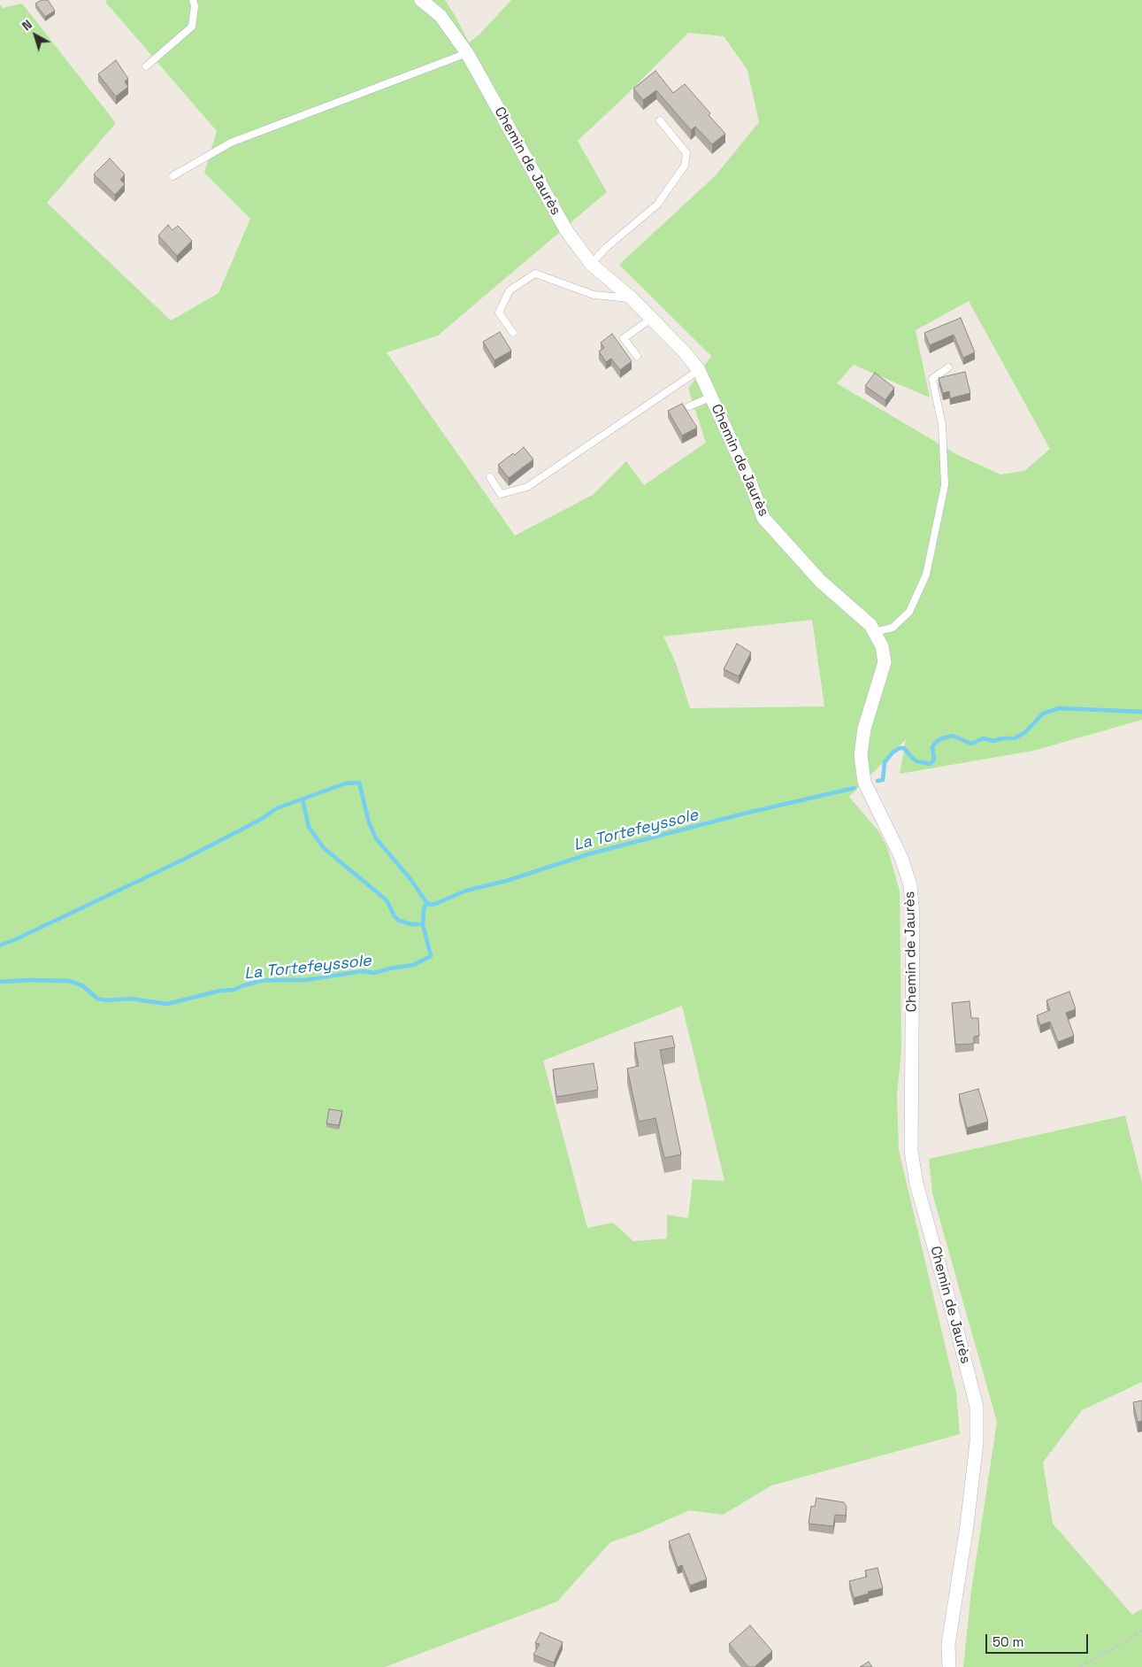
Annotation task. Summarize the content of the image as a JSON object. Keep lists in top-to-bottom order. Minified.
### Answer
{"streets":{"street":["Chemin de Jaurès"]},"water":["La Tortefeyssole"],"scale_bar":"50 m","north":"top left"}
